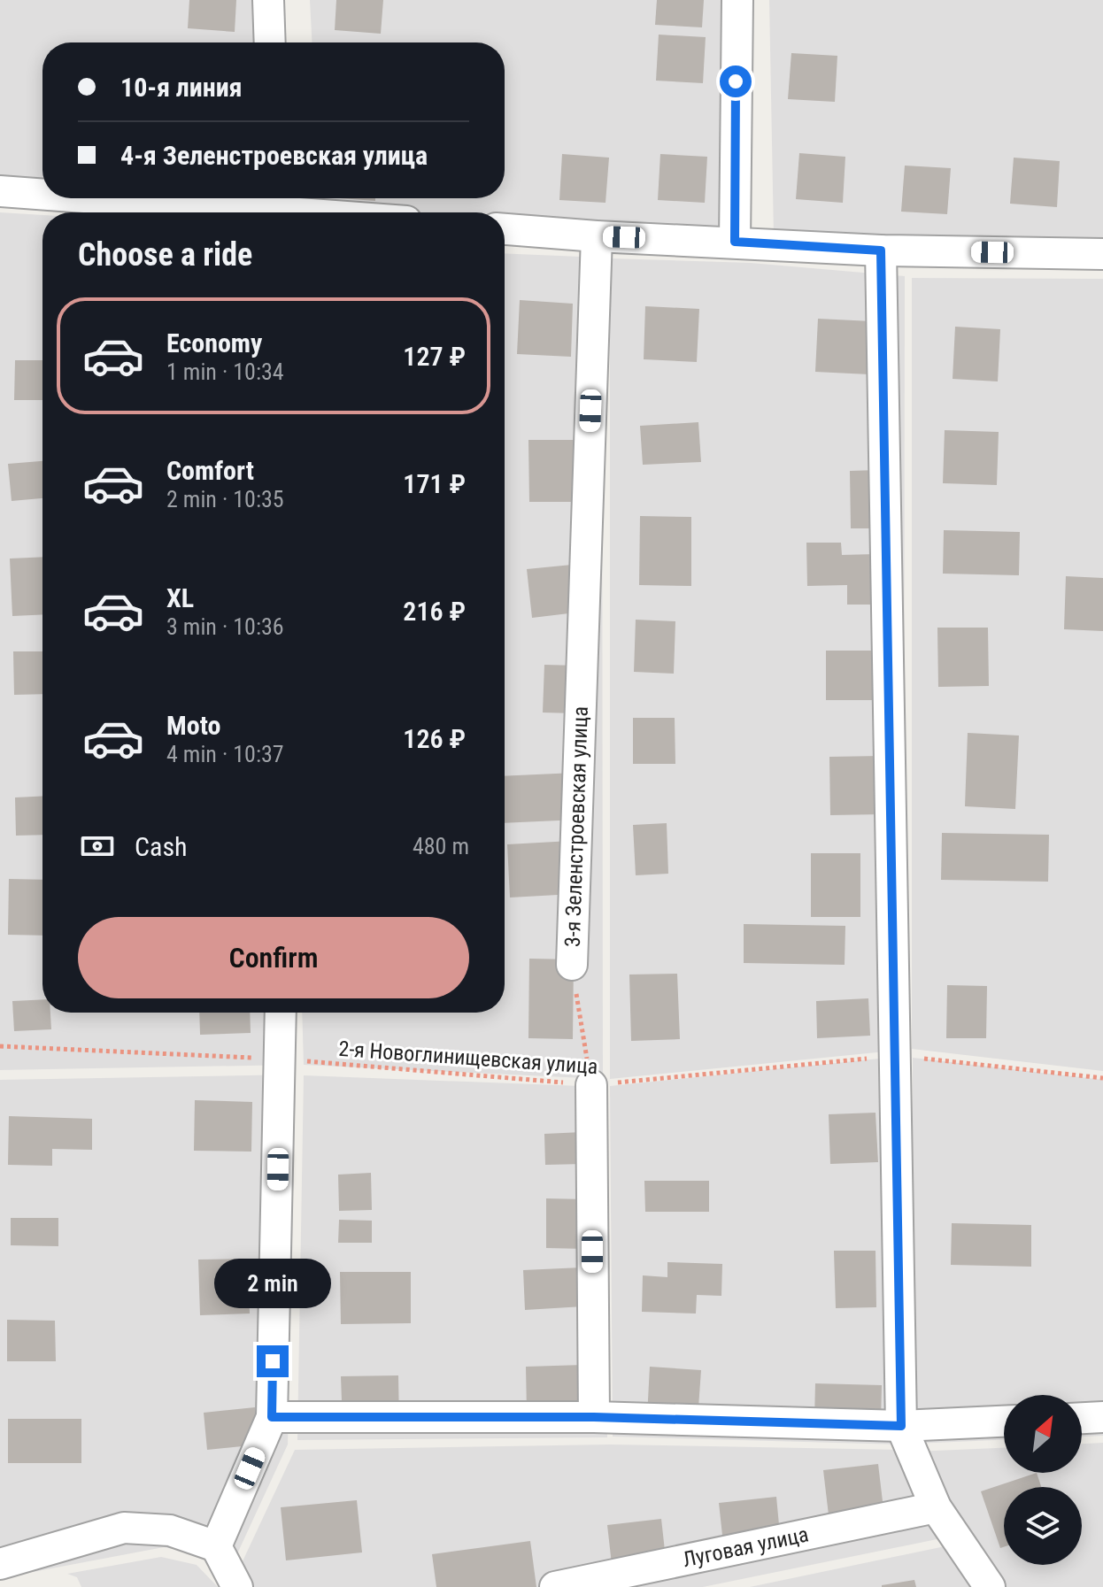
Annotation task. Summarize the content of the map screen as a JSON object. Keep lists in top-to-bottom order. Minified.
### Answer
{"streets":{"street":["3-я Зеленстроевская улица","Луговая улица"],"path":["2-я Новоглинищевская улица"]},"crossings":[["3-я Зеленстроевская улица","2-я Новоглинищевская улица"]],"north":"top right","page":{"banner":["10-я линия","4-я Зеленстроевская улица"],"heading":"Choose a ride","list":[{"name":"Economy","note":"1 min · 10:34","value":"127 ₽"},{"name":"Comfort","note":"2 min · 10:35","value":"171 ₽"},{"name":"XL","note":"3 min · 10:36","value":"216 ₽"},{"name":"Moto","note":"4 min · 10:37","value":"126 ₽"}],"pay":["Cash","480 m"],"buttons":"Confirm","bubble":"2 min"}}
